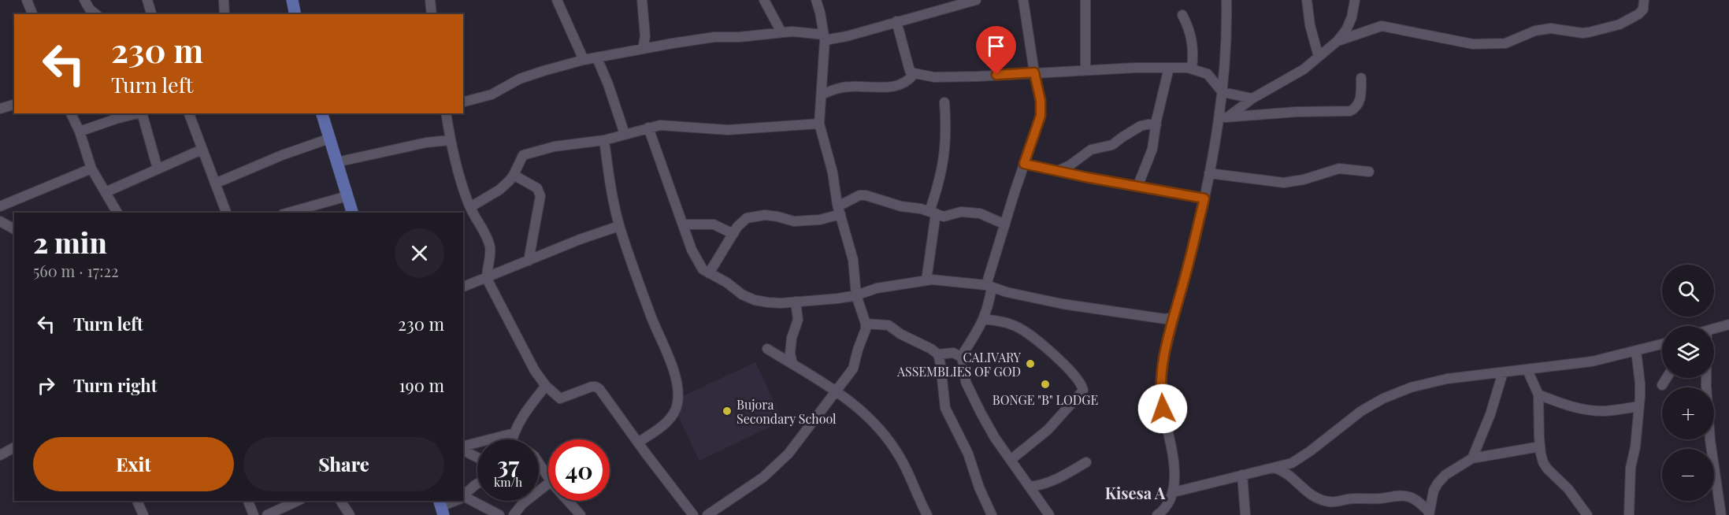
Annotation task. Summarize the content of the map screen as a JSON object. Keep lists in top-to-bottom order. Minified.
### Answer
{"districts":["Kisesa A"],"places":["CALIVARY ASSEMBLIES OF GOD","BONGE \"B\" LODGE","Bujora Secondary School"],"page":{"turn":["230 m","Turn left"],"heading":["2 min","560 m · 17:22"],"map_buttons":["+","−"],"list":[{"name":"Turn left","value":"230 m"},{"name":"Turn right","value":"190 m"}],"buttons":["Exit","Share"],"speed":"37 km/h","limit":"40"}}
